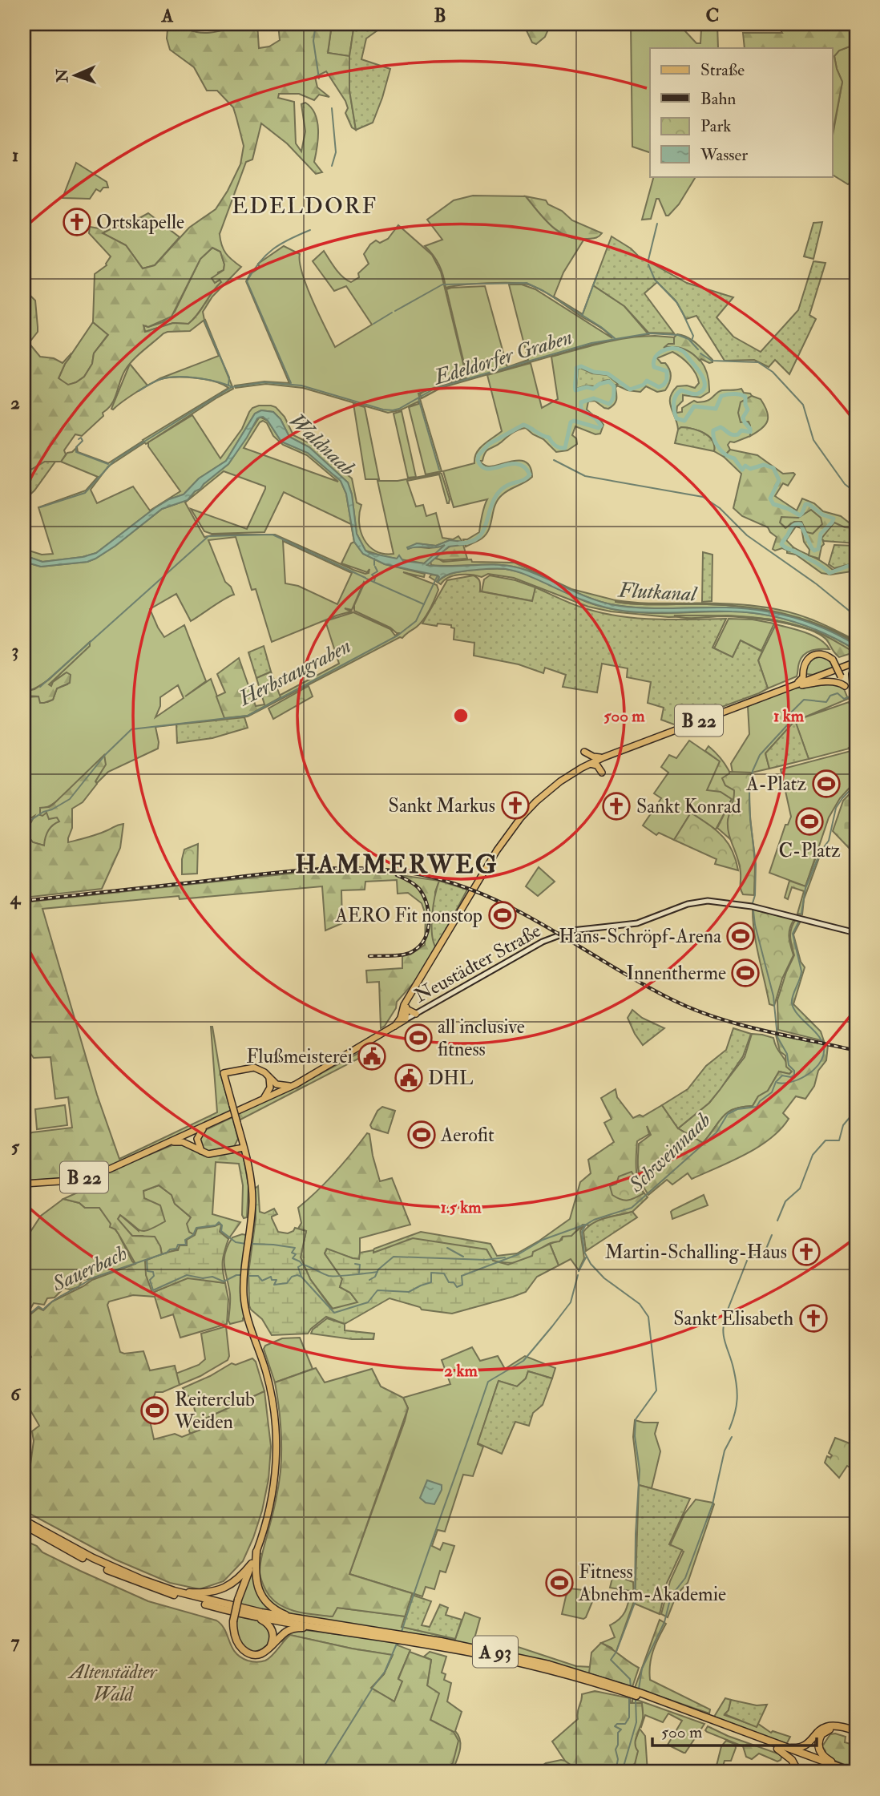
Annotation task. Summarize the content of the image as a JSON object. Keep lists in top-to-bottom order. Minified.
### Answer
{"streets":{"highway":["A 93"],"main road":["B 22","Neustädter Straße"]},"crossings":[["B 22","Neustädter Straße"]],"districts":["EDELDORF","HAMMERWEG"],"water":["Edeldorfer Graben","Waldnaab","Flutkanal","Herbstaugraben","Schweinnaab","Sauerbach"],"parks":["Altenstädter Wald"],"places":{"church":["Ortskapelle","Sankt Markus","Sankt Konrad","Martin-Schalling-Haus","Sankt Elisabeth"],"sports":["A-Platz","C-Platz","AERO Fit nonstop","Hans-Schröpf-Arena","Innentherme","all inclusive fitness","Aerofit","Reiterclub Weiden","Fitness Abnehm-Akademie"],"public building":["Flußmeisterei","DHL"]},"legend":["Straße","Bahn","Park","Wasser"],"scale_bar":"500 m","north":"left","grid":{"columns":["A","B","C"],"rows":["1","2","3","4","5","6","7"]},"rings":["500 m","1 km","1.5 km","2 km"]}
